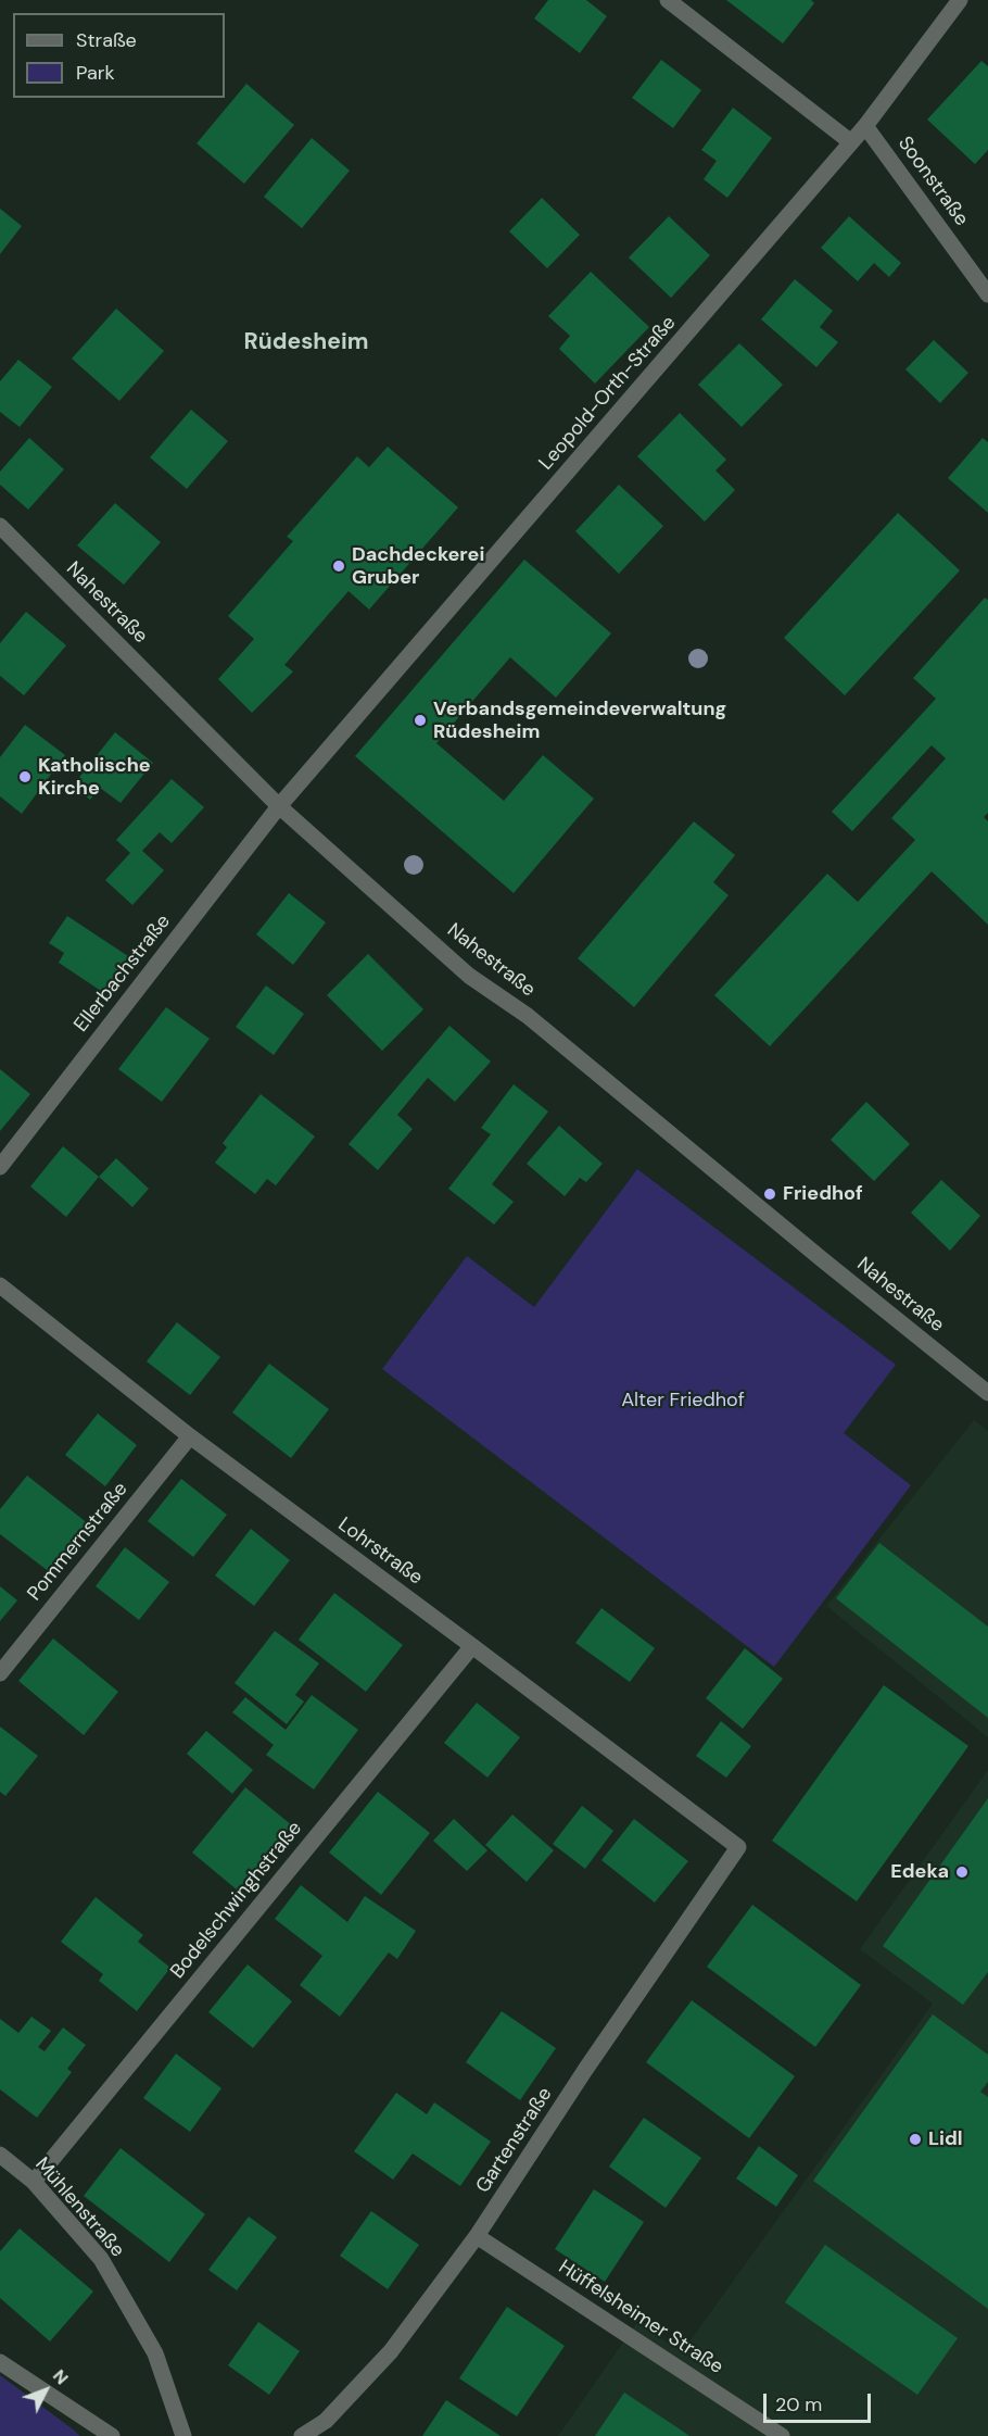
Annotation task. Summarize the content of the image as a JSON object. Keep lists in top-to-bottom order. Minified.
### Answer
{"streets":{"street":["Soonstraße","Leopold-Orth-Straße","Nahestraße","Ellerbachstraße","Pommernstraße","Lohrstraße","Bodelschwinghstraße","Gartenstraße","Mühlenstraße","Hüffelsheimer Straße"]},"crossings":[["Soonstraße","Leopold-Orth-Straße"],["Leopold-Orth-Straße","Nahestraße"],["Leopold-Orth-Straße","Ellerbachstraße"],["Nahestraße","Ellerbachstraße"],["Pommernstraße","Lohrstraße"],["Lohrstraße","Bodelschwinghstraße"],["Lohrstraße","Gartenstraße"],["Bodelschwinghstraße","Mühlenstraße"],["Gartenstraße","Hüffelsheimer Straße"]],"districts":["Rüdesheim"],"parks":["Alter Friedhof"],"places":["Dachdeckerei Gruber","Verbandsgemeindeverwaltung Rüdesheim","Katholische Kirche","Friedhof","Edeka","Lidl"],"legend":["Straße","Park"],"scale_bar":"20 m","north":"top right"}
